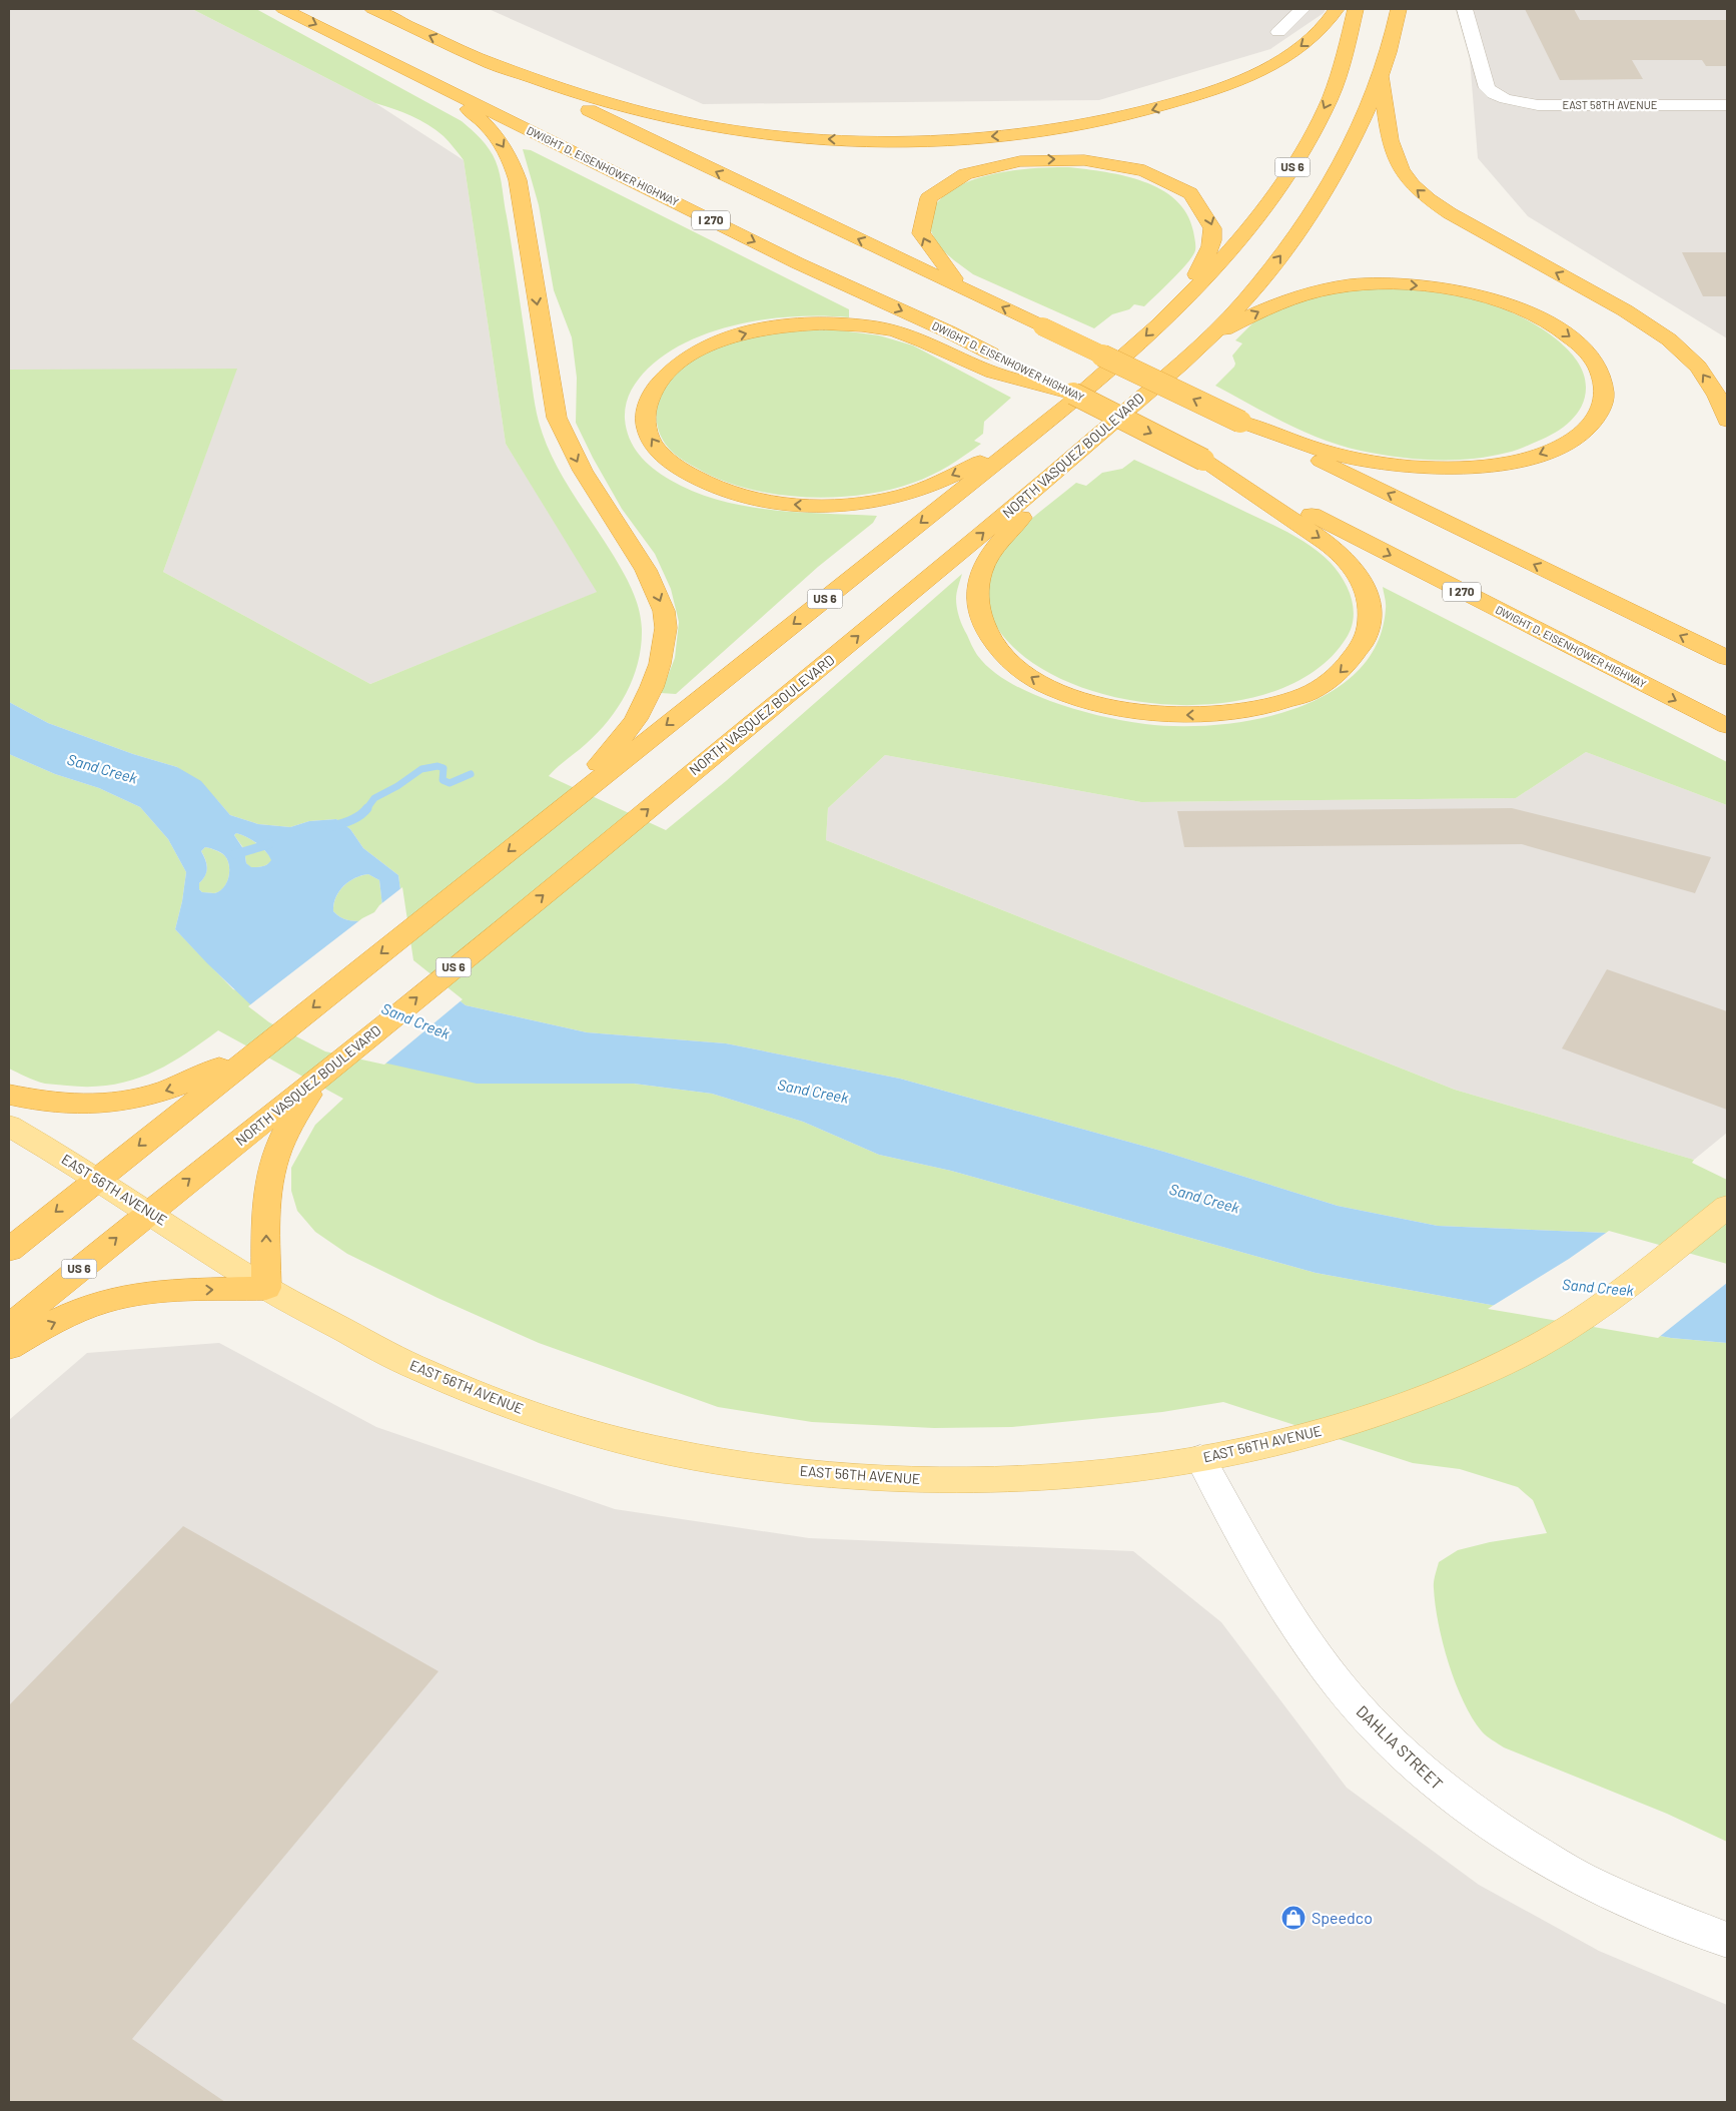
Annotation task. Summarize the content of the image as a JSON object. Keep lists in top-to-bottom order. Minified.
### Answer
{"streets":{"highway":["DWIGHT D. EISENHOWER HIGHWAY","US 6","I 270","NORTH VASQUEZ BOULEVARD"],"main road":["EAST 56TH AVENUE"],"street":["EAST 58TH AVENUE","DAHLIA STREET"]},"crossings":[["US 6","EAST 56TH AVENUE"],["NORTH VASQUEZ BOULEVARD","EAST 56TH AVENUE"],["EAST 56TH AVENUE","DAHLIA STREET"]],"water":["Sand Creek"],"places":{"shop":["Speedco"]}}
